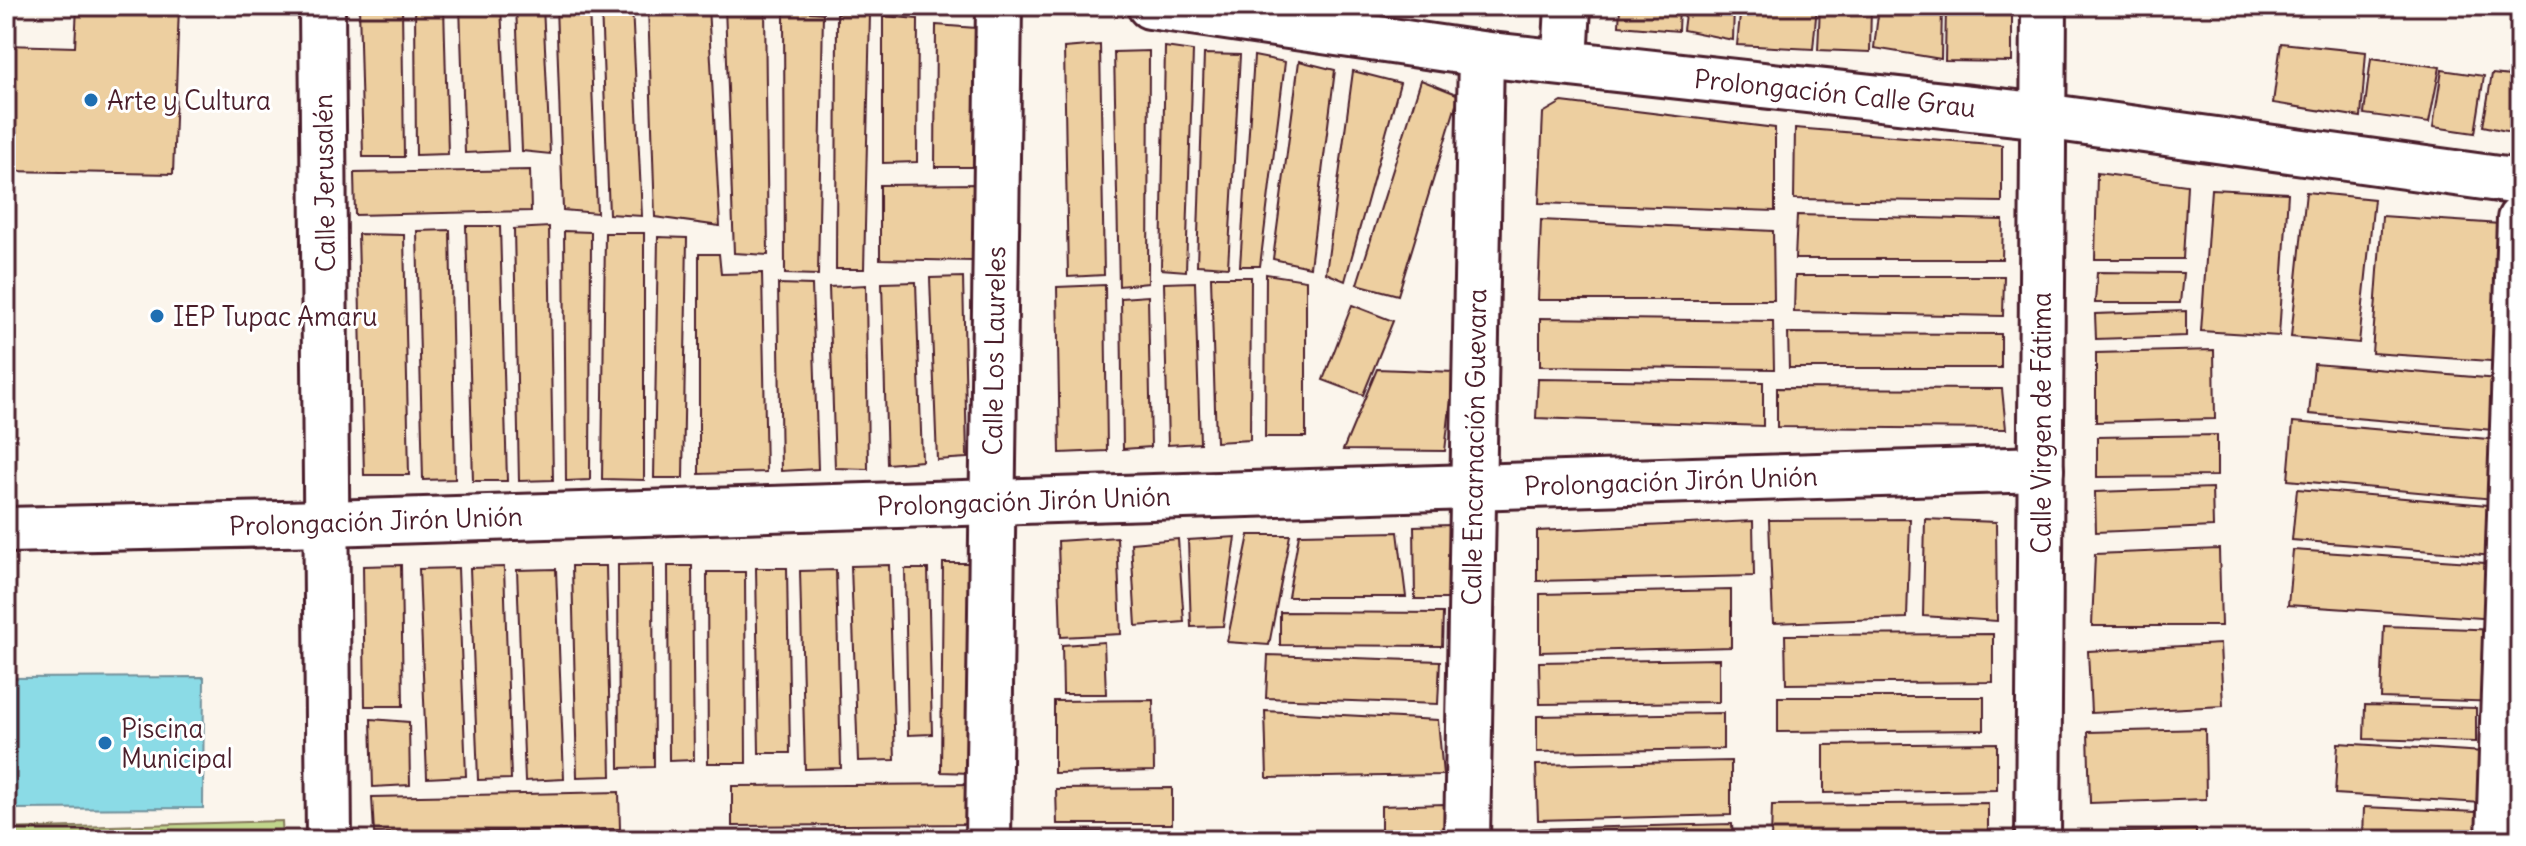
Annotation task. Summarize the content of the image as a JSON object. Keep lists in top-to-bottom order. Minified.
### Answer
{"streets":{"street":["Prolongación Calle Grau","Calle Jerusalén","Calle Los Laureles","Calle Virgen de Fátima","Calle Encarnación Guevara","Prolongación Jirón Unión"]},"crossings":[["Prolongación Calle Grau","Calle Virgen de Fátima"],["Prolongación Calle Grau","Calle Encarnación Guevara"],["Calle Jerusalén","Prolongación Jirón Unión"],["Calle Los Laureles","Prolongación Jirón Unión"],["Calle Virgen de Fátima","Prolongación Jirón Unión"],["Calle Encarnación Guevara","Prolongación Jirón Unión"]],"places":["Arte y Cultura","IEP Tupac Amaru","Piscina Municipal"]}
